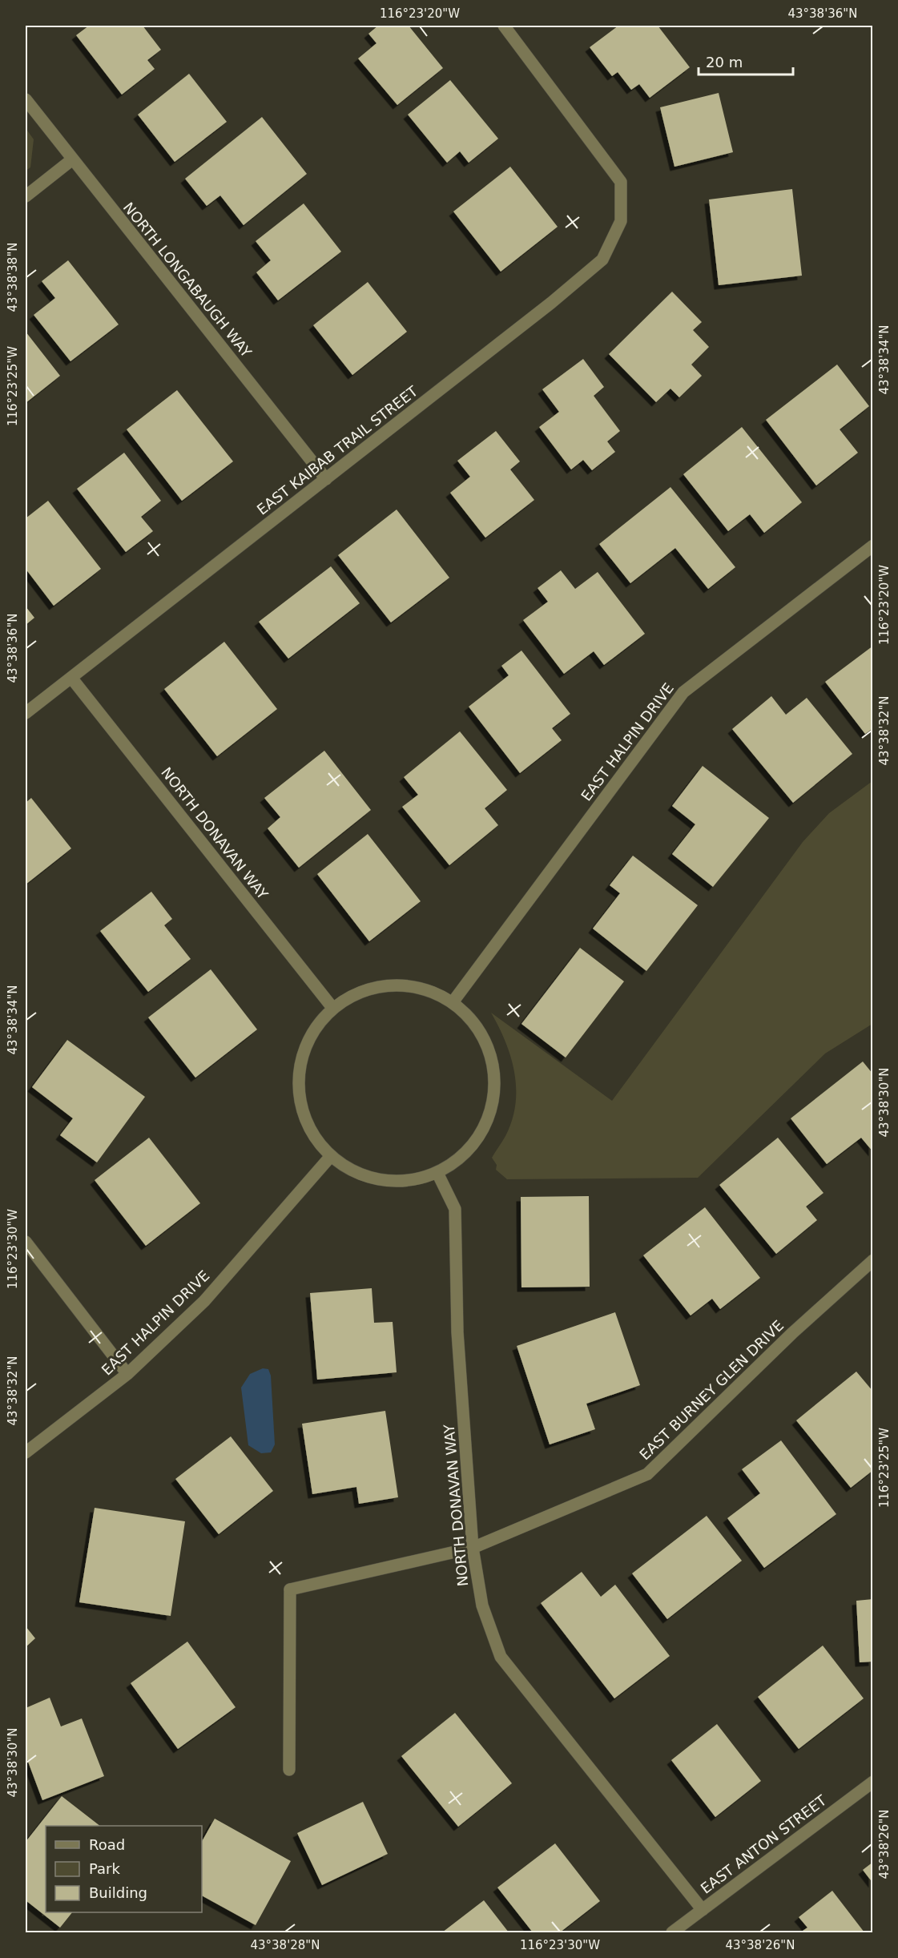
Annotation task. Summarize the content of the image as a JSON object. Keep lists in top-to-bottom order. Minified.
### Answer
{"streets":{"street":["NORTH LONGABAUGH WAY","EAST KAIBAB TRAIL STREET","EAST HALPIN DRIVE","NORTH DONAVAN WAY","EAST BURNEY GLEN DRIVE","EAST ANTON STREET"]},"crossings":[["NORTH LONGABAUGH WAY","EAST KAIBAB TRAIL STREET"],["EAST KAIBAB TRAIL STREET","NORTH DONAVAN WAY"],["NORTH DONAVAN WAY","EAST BURNEY GLEN DRIVE"],["NORTH DONAVAN WAY","EAST ANTON STREET"]],"legend":["Road","Park","Building"],"scale_bar":"20 m","coordinates":["116°23'20\"W","43°38'36\"N","43°38'38\"N","43°38'34\"N","116°23'25\"W","43°38'32\"N","43°38'30\"N","116°23'30\"W","43°38'26\"N","43°38'28\"N"]}
